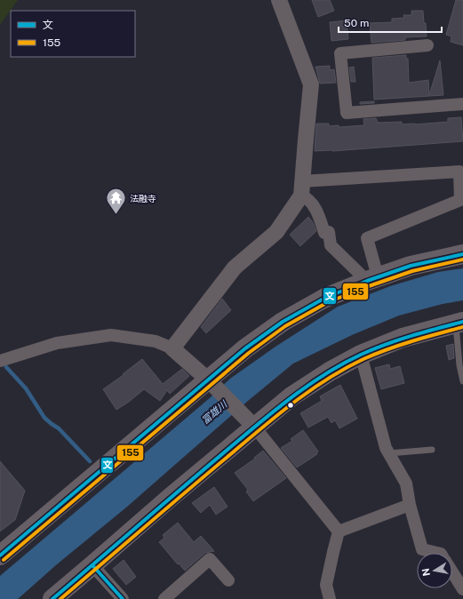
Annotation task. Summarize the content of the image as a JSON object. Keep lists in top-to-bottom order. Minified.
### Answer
{"water":["富雄川"],"places":{"temple":["法融寺"]},"lines":["transit line 文","transit line 155"],"legend":["文","155"],"scale_bar":"50 m","north":"left"}
